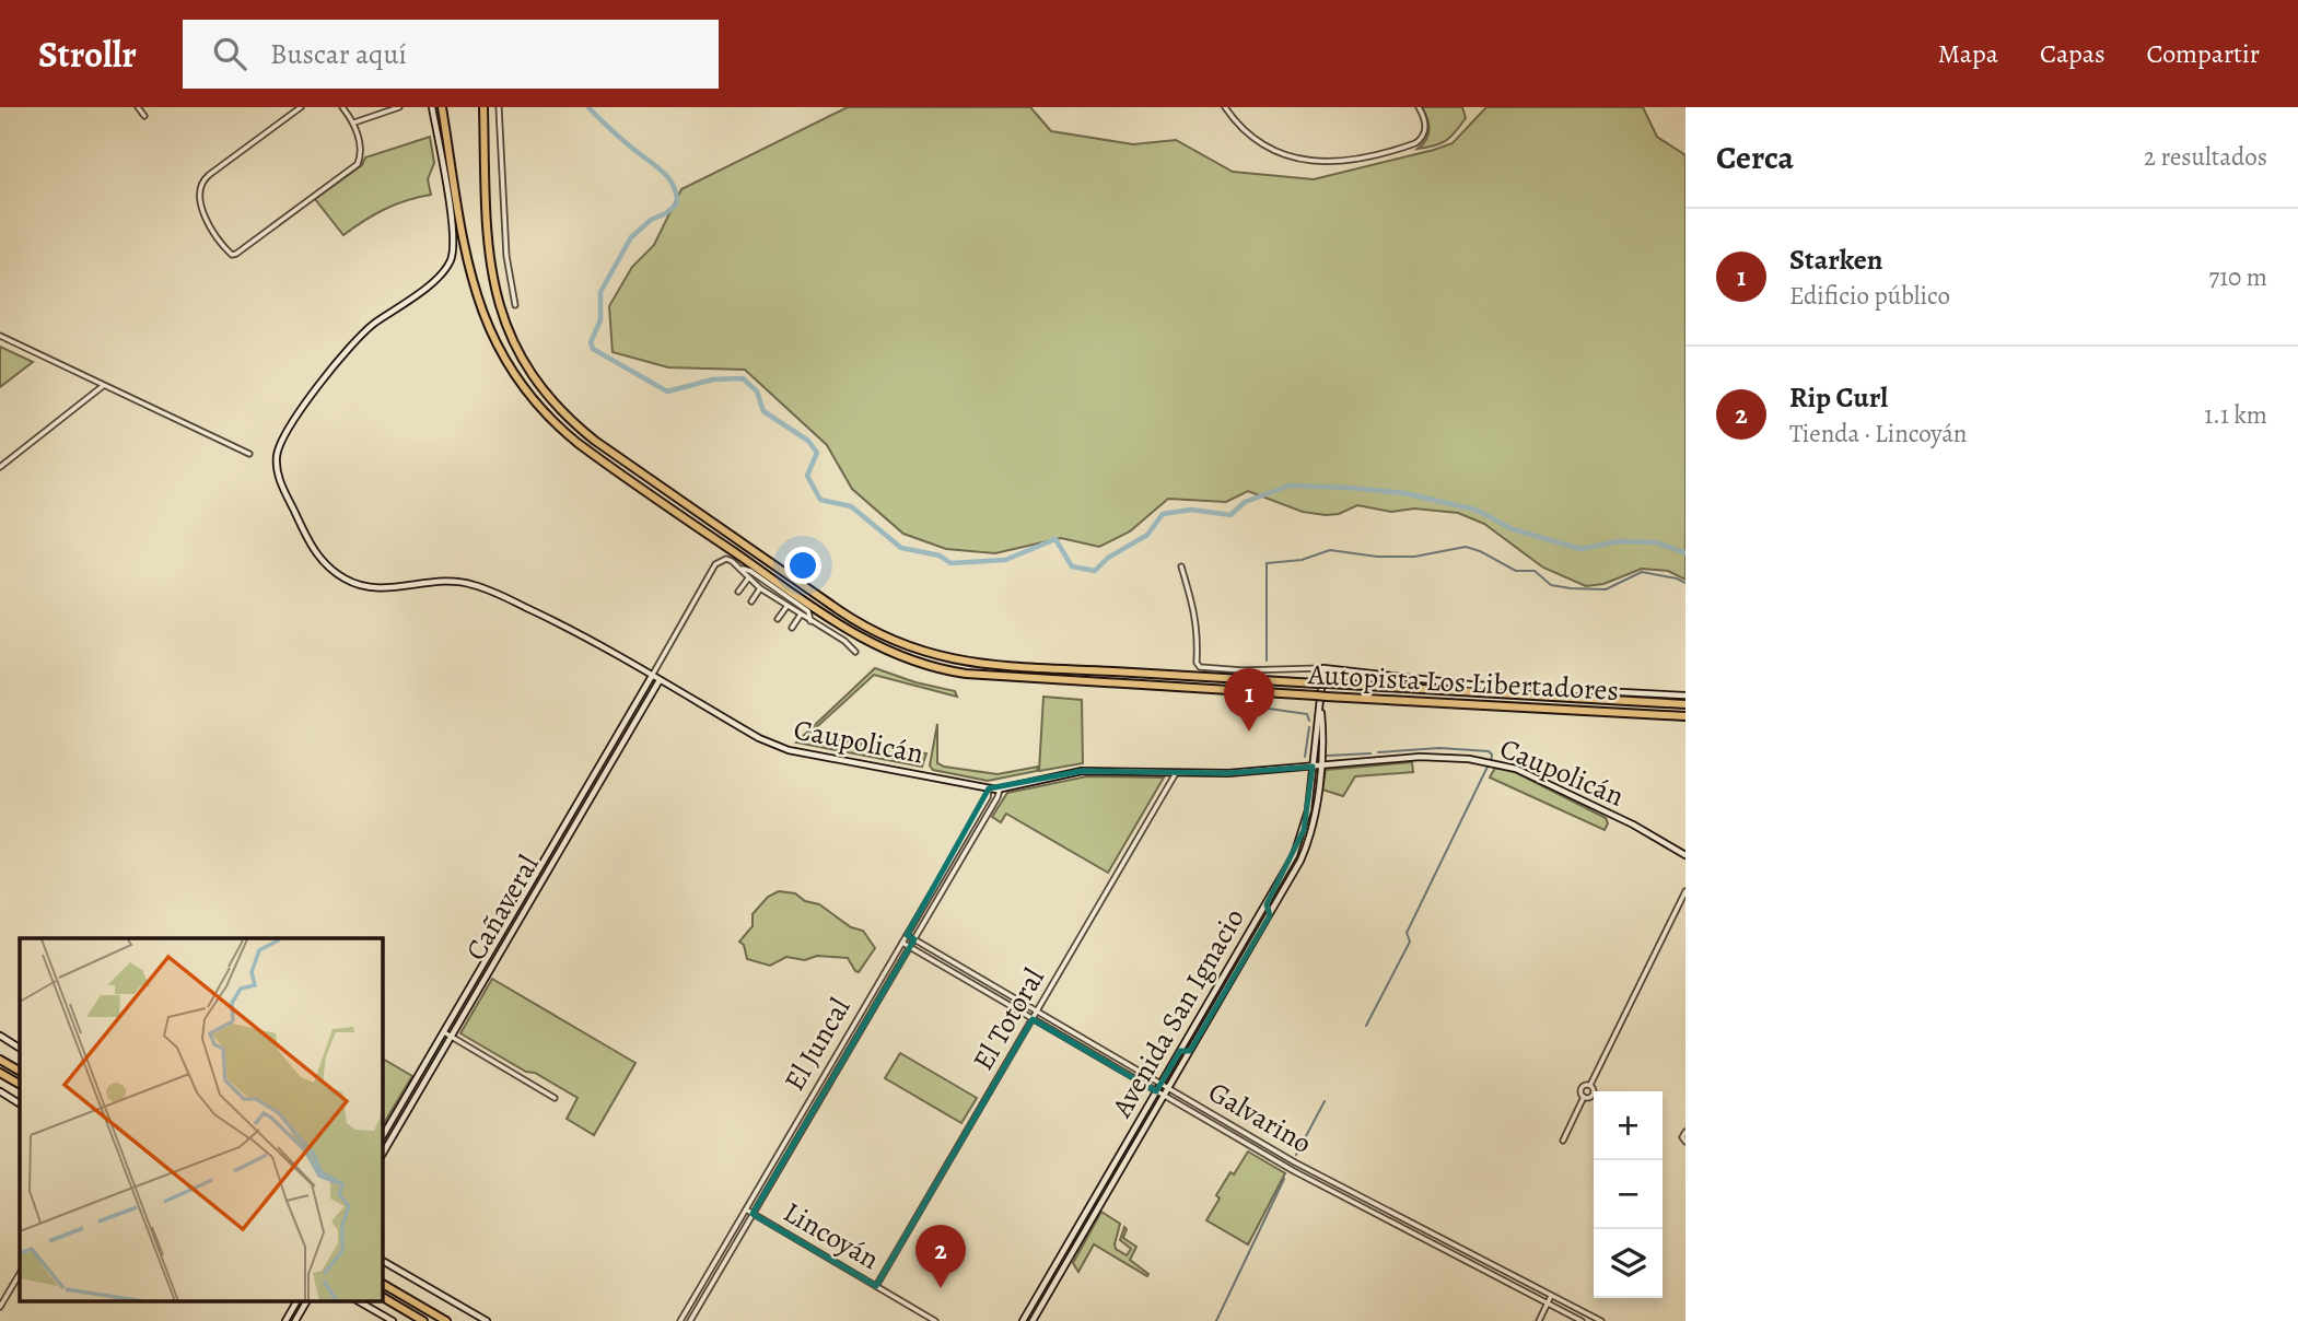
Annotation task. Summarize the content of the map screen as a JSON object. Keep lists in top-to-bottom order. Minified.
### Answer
{"streets":{"highway":["Autopista Los Libertadores"],"street":["Caupolicán","Cañaveral","Avenida San Ignacio","El Totoral","El Juncal","Galvarino","Lincoyán"]},"crossings":[["Caupolicán","Cañaveral"],["Caupolicán","Avenida San Ignacio"],["Caupolicán","El Totoral"],["Caupolicán","El Juncal"],["Avenida San Ignacio","Galvarino"],["El Totoral","Galvarino"],["El Totoral","Lincoyán"],["El Juncal","Galvarino"],["El Juncal","Lincoyán"]],"page":{"header":"Strollr","search":"Buscar aquí","nav":["Mapa","Capas","Compartir"],"heading":["Cerca","2 resultados"],"list":[{"mark":"1","name":"Starken","note":"Edificio público","value":"710 m"},{"mark":"2","name":"Rip Curl","note":"Tienda · Lincoyán","value":"1.1 km"}],"pins":["1","2"],"map_buttons":["+","−"]}}
